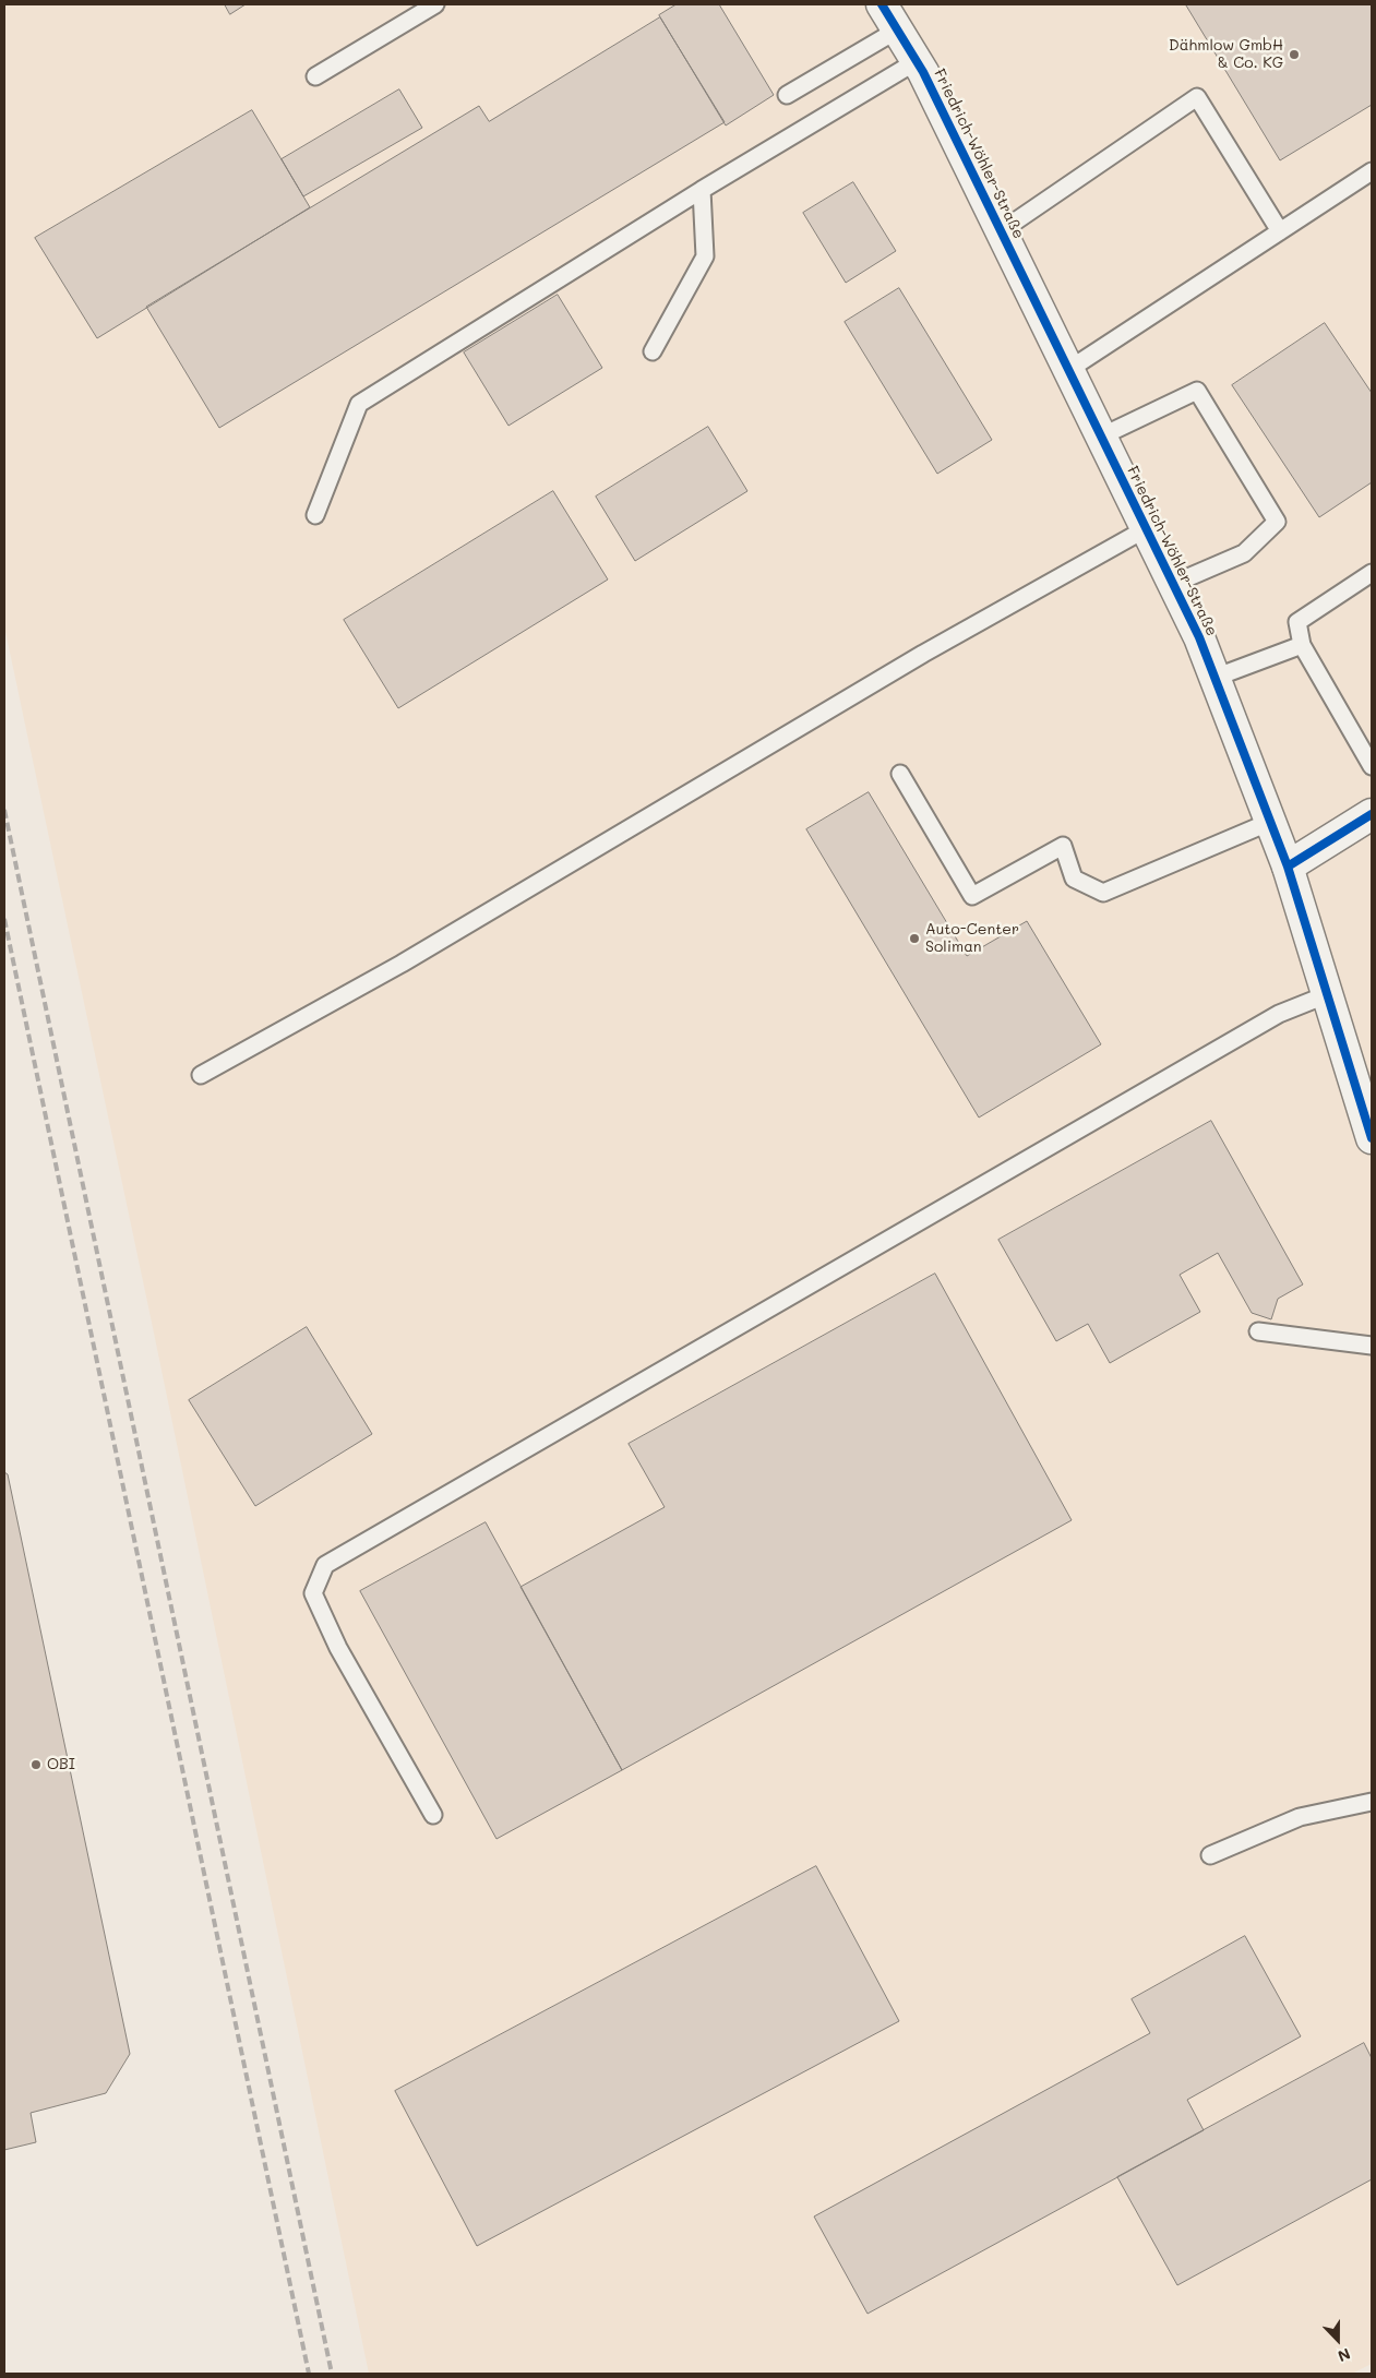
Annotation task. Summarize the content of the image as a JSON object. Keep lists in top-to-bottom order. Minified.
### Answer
{"streets":{"street":["Friedrich-Wöhler-Straße"]},"places":["Dähmlow GmbH & Co. KG","Auto-Center Soliman","OBI"],"north":"bottom"}
